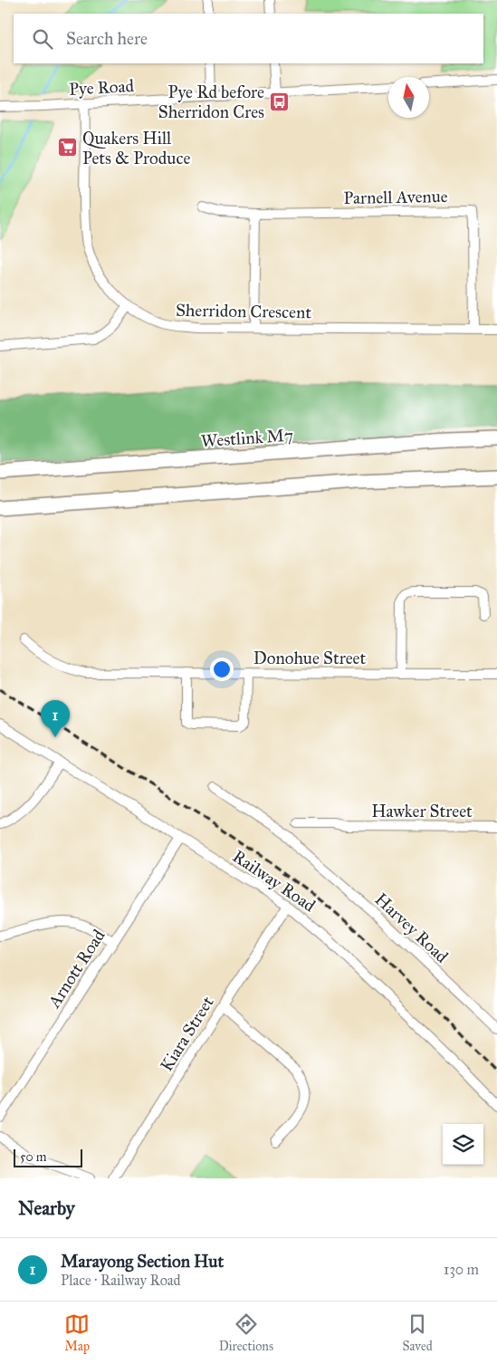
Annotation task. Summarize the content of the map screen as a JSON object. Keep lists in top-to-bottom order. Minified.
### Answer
{"streets":{"highway":["Westlink M7"],"street":["Pye Road","Parnell Avenue","Sherridon Crescent","Donohue Street","Hawker Street","Railway Road","Harvey Road","Arnott Road","Kiara Street"]},"crossings":[["Pye Road","Sherridon Crescent"],["Parnell Avenue","Sherridon Crescent"],["Railway Road","Arnott Road"],["Railway Road","Kiara Street"]],"places":{"bus stop":["Pye Rd before Sherridon Cres"],"supermarket":["Quakers Hill Pets & Produce"]},"scale_bar":"50 m","north":"top","page":{"search":"Search here","pins":"1","scale":"50 m","heading":"Nearby","list":[{"mark":"1","name":"Marayong Section Hut","note":"Place · Railway Road","value":"130 m"}],"nav":["Map","Directions","Saved"]}}
